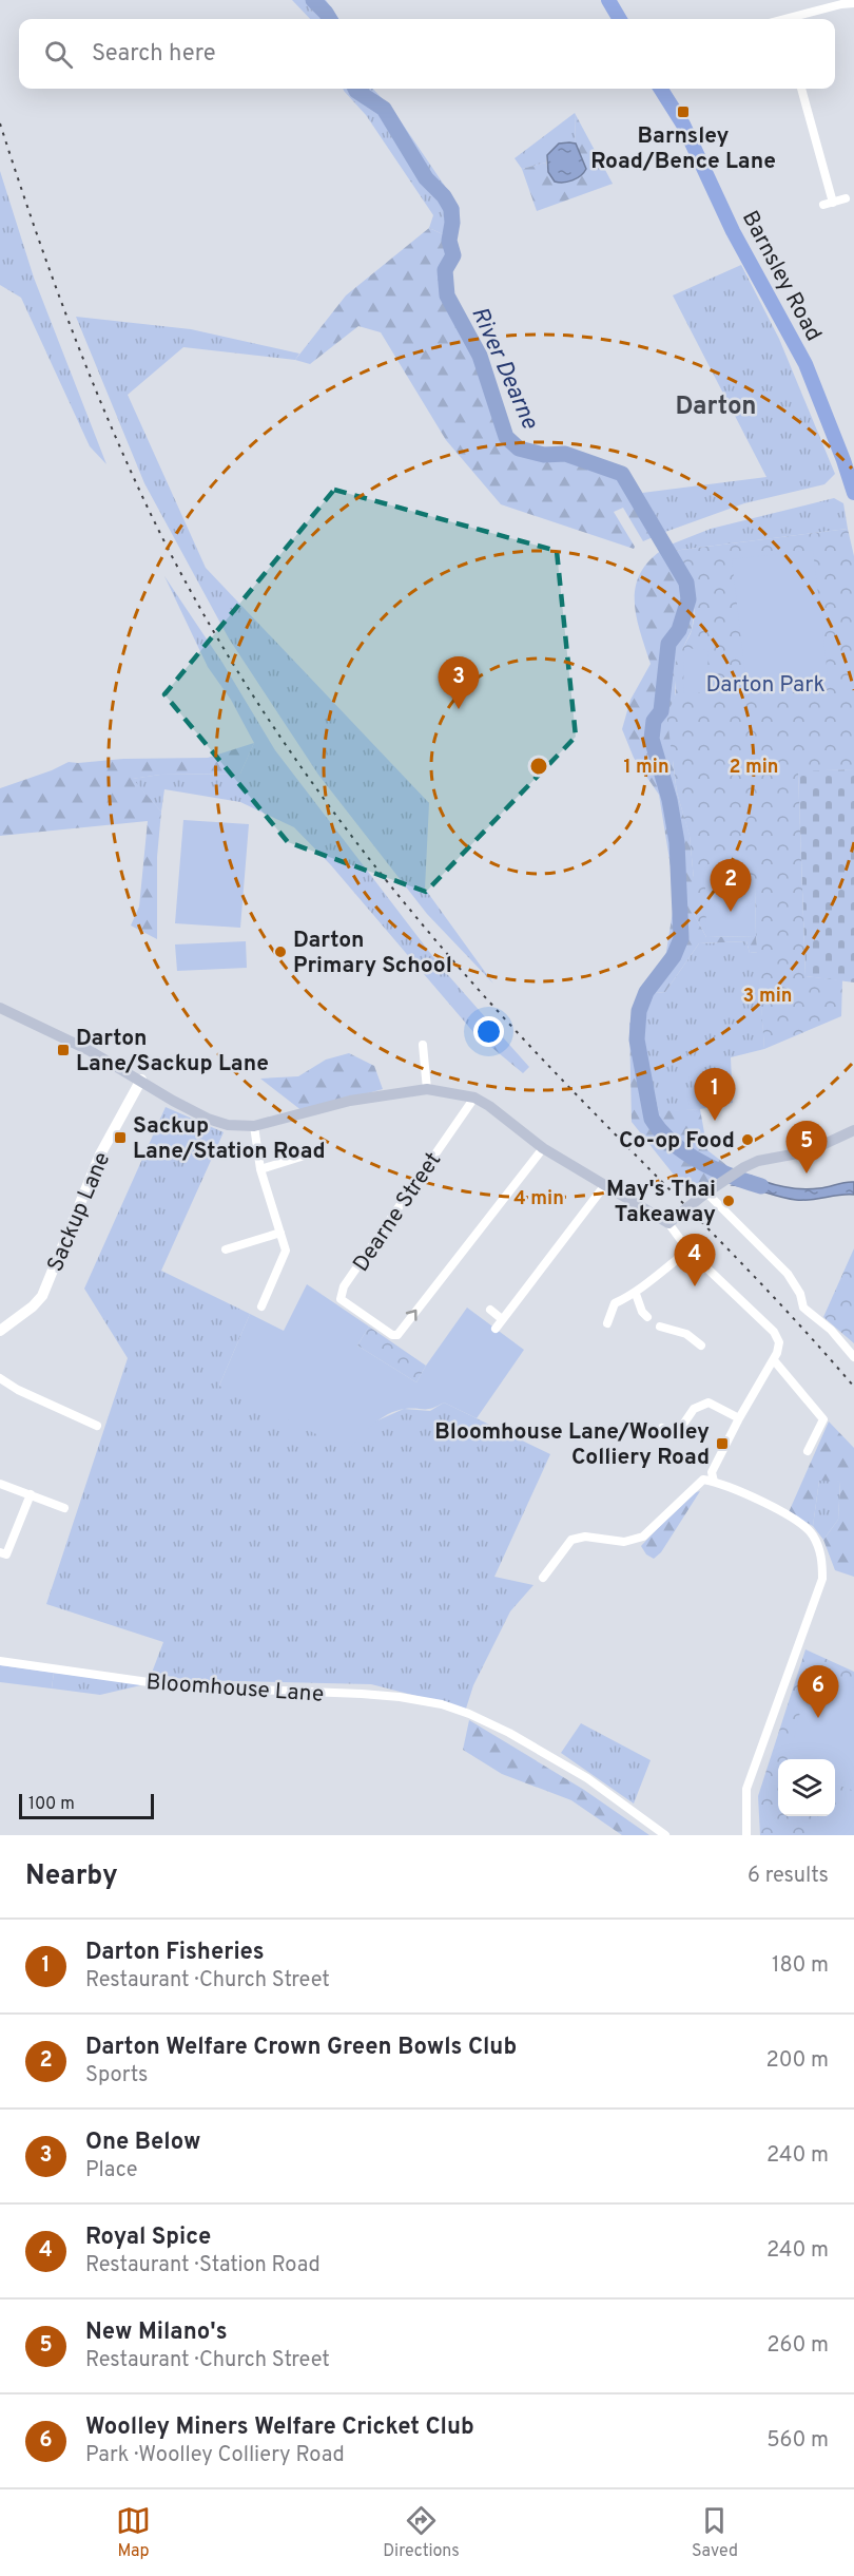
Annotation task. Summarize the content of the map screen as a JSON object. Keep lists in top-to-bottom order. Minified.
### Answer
{"streets":{"highway":["Barnsley Road"],"street":["Sackup Lane","Dearne Street","Bloomhouse Lane"]},"districts":["Darton"],"water":["River Dearne"],"parks":["Darton Park"],"places":{"transit":["Barnsley Road/Bence Lane","Darton Lane/Sackup Lane","Sackup Lane/Station Road","Bloomhouse Lane/Woolley Colliery Road"],"other":["Darton Primary School","Co-op Food","May's Thai Takeaway"]},"scale_bar":"100 m","page":{"search":"Search here","pins":["3","2","1","5","4","6"],"scale":"100 m","heading":["Nearby","6 results"],"list":[{"mark":"1","name":"Darton Fisheries","note":"Restaurant · Church Street","value":"180 m"},{"mark":"2","name":"Darton Welfare Crown Green Bowls Club","note":"Sports","value":"200 m"},{"mark":"3","name":"One Below","note":"Place","value":"240 m"},{"mark":"4","name":"Royal Spice","note":"Restaurant · Station Road","value":"240 m"},{"mark":"5","name":"New Milano's","note":"Restaurant · Church Street","value":"260 m"},{"mark":"6","name":"Woolley Miners Welfare Cricket Club","note":"Park · Woolley Colliery Road","value":"560 m"}],"nav":["Map","Directions","Saved"]},"rings":["1 min","2 min","3 min","4 min"]}
